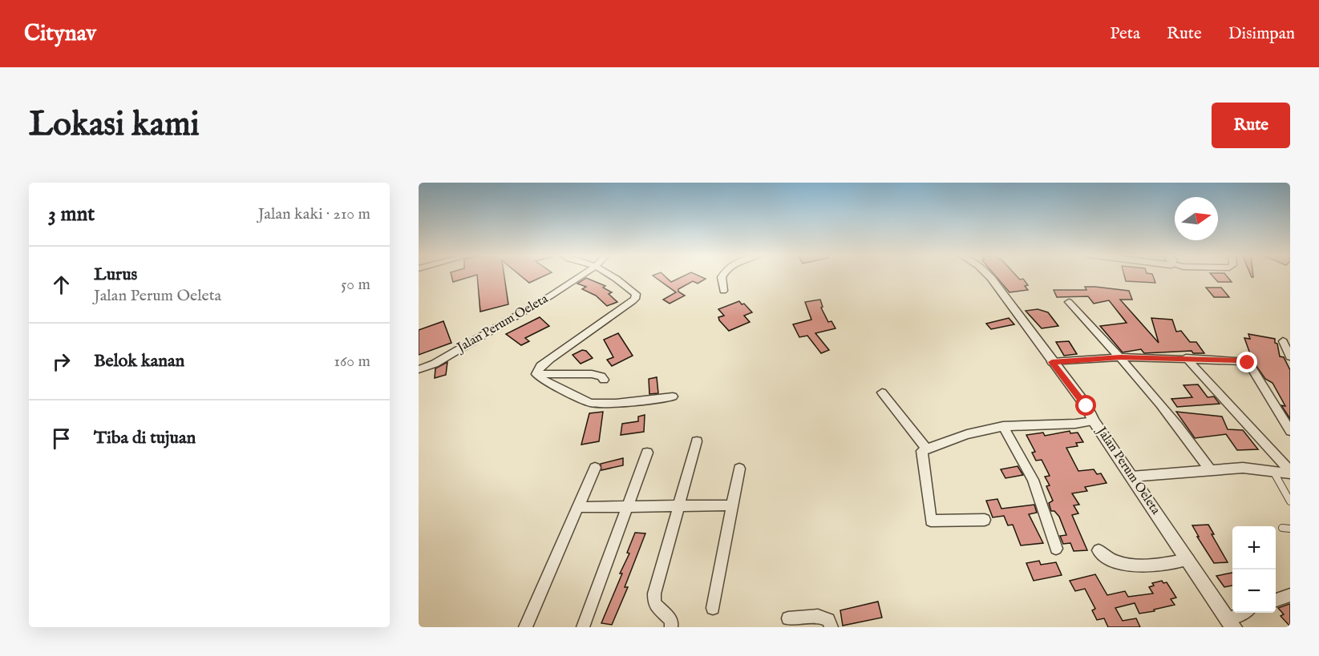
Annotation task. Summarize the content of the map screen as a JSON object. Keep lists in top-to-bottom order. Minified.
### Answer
{"streets":{"street":["Jalan Perum Oeleta"]},"north":"right","page":{"header":"Citynav","nav":["Peta","Rute","Disimpan"],"buttons":"Rute","title":"Lokasi kami","heading":["3 mnt","Jalan kaki · 210 m"],"list":[["Lurus","Jalan Perum Oeleta","50 m"],["Belok kanan","160 m"],"Tiba di tujuan"],"map_buttons":["+","−"]}}
